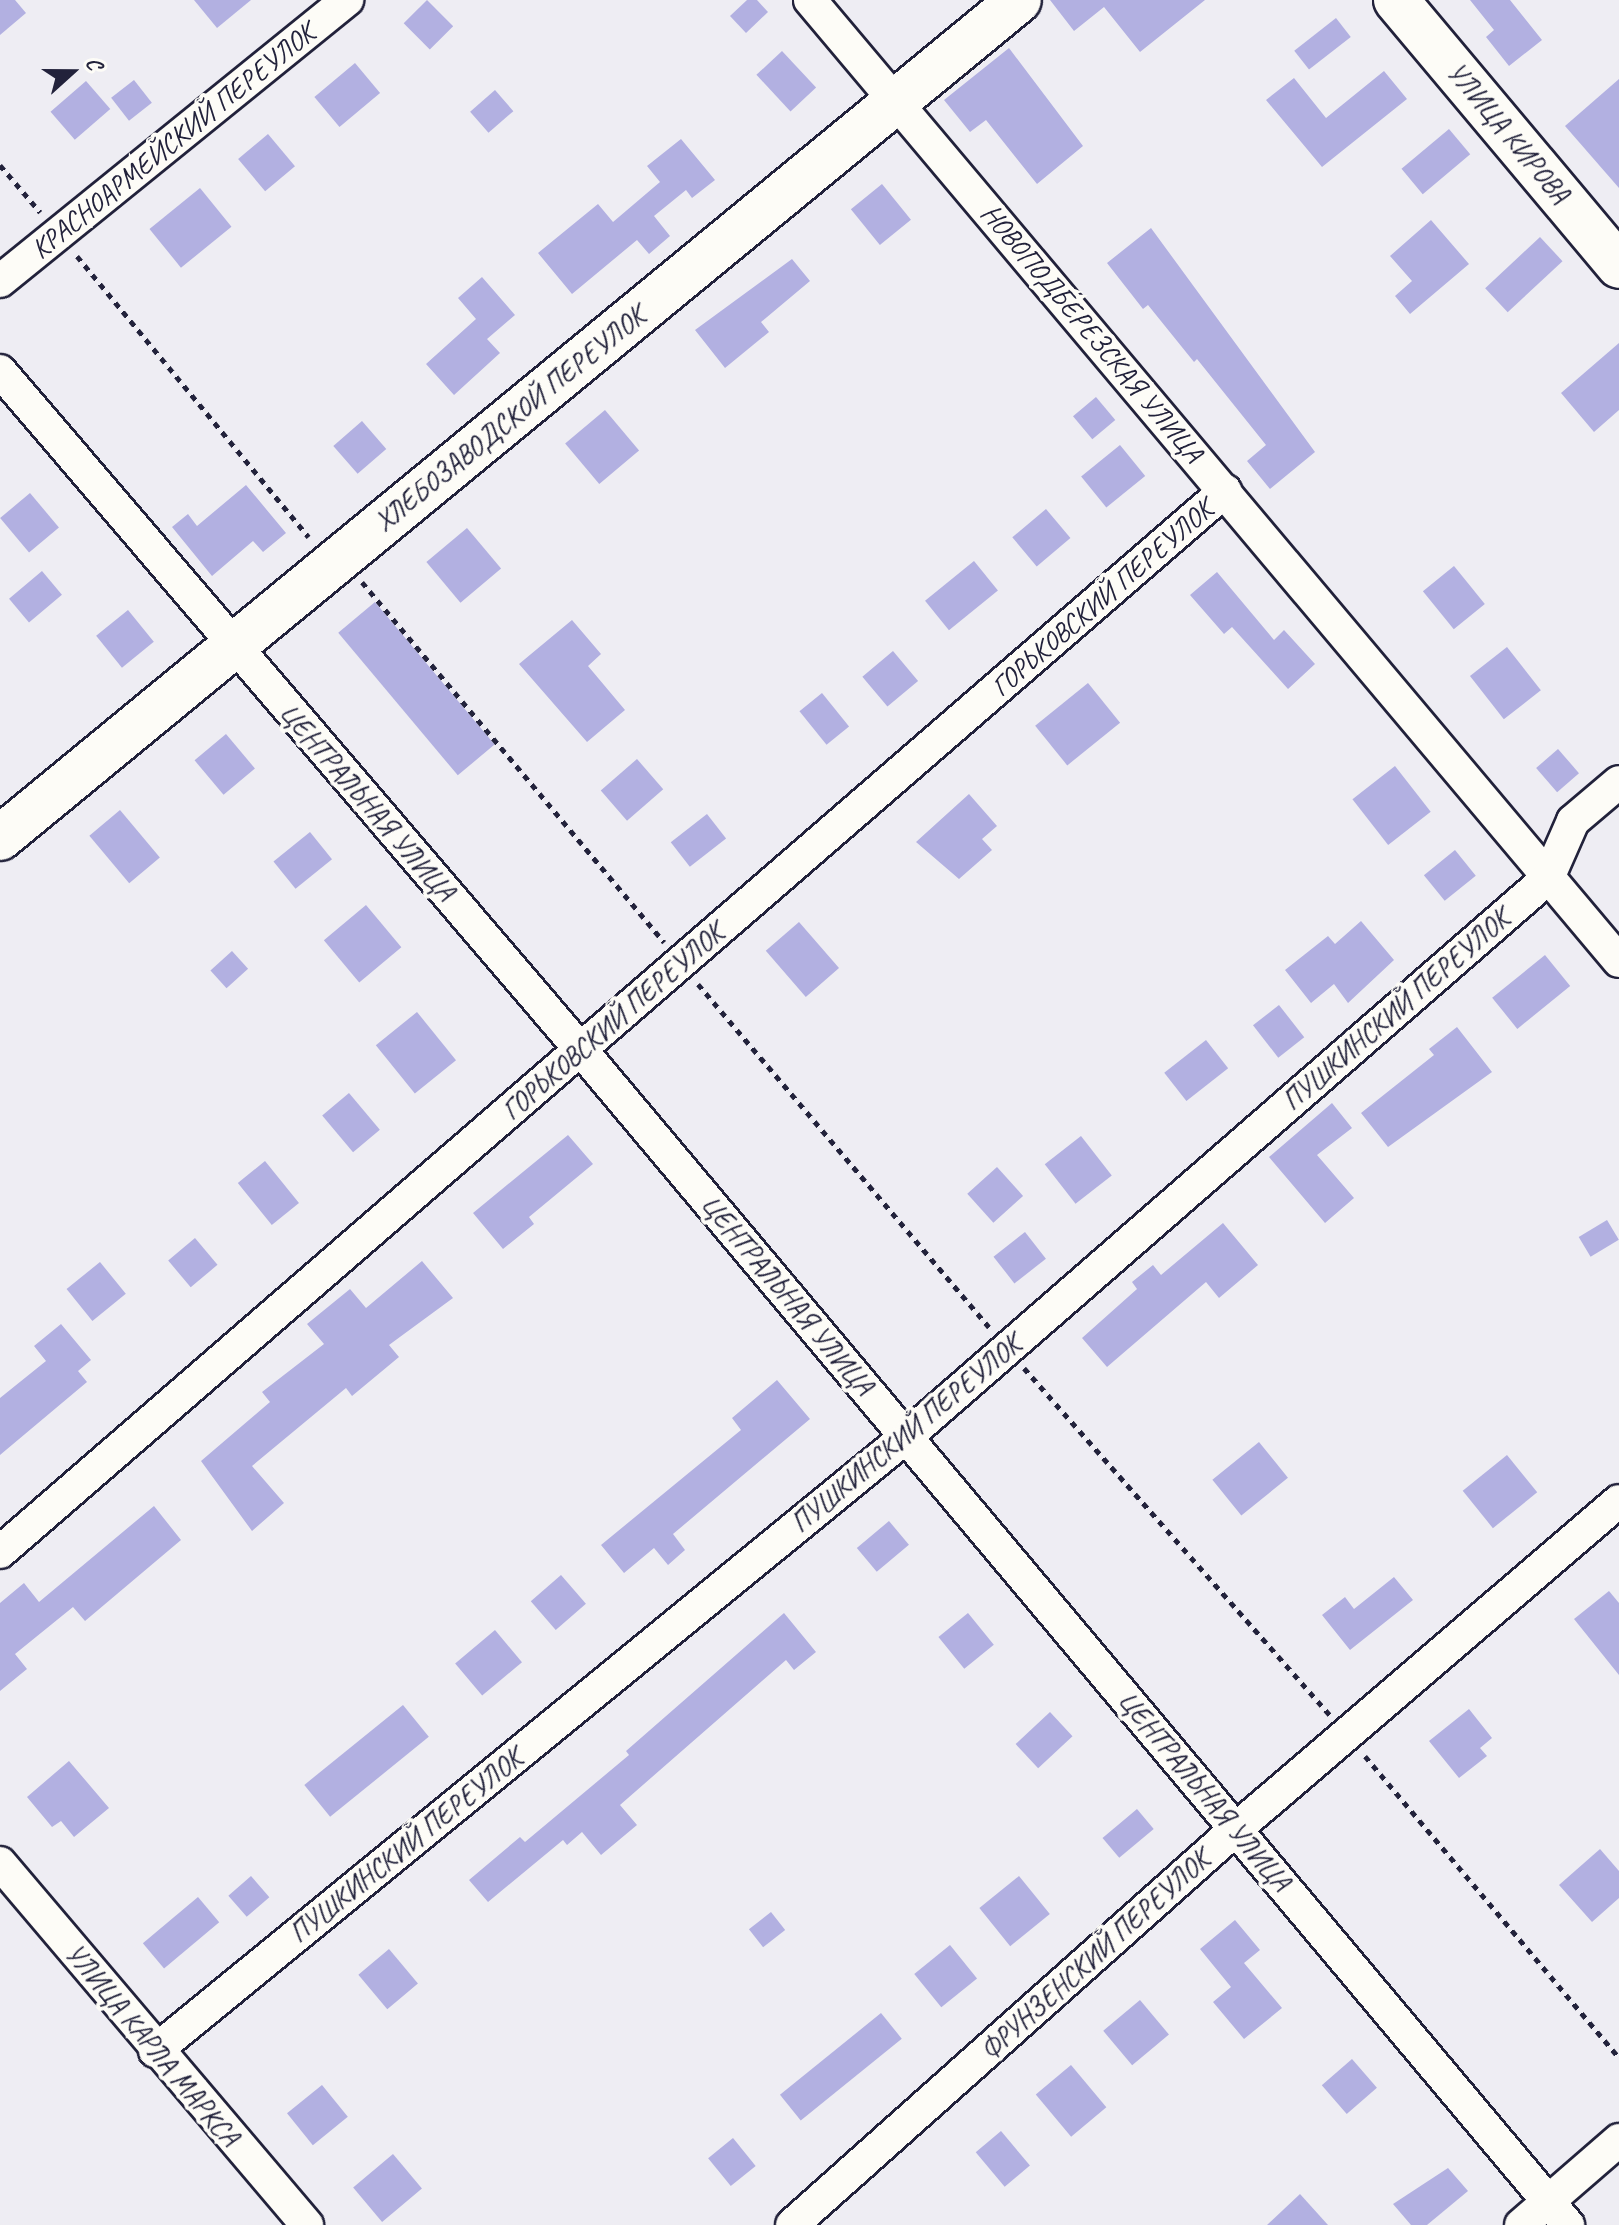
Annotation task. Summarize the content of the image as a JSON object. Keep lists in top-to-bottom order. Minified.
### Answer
{"streets":{"street":["УЛИЦА КИРОВА","КРАСНОАРМЕЙСКИЙ ПЕРЕУЛОК","НОВОПОДБЕРЕЗСКАЯ УЛИЦА","ХЛЕБОЗАВОДСКОЙ ПЕРЕУЛОК","ГОРЬКОВСКИЙ ПЕРЕУЛОК","ЦЕНТРАЛЬНАЯ УЛИЦА","ПУШКИНСКИЙ ПЕРЕУЛОК","ФРУНЗЕНСКИЙ ПЕРЕУЛОК","УЛИЦА КАРЛА МАРКСА"]},"crossings":[["НОВОПОДБЕРЕЗСКАЯ УЛИЦА","ХЛЕБОЗАВОДСКОЙ ПЕРЕУЛОК"],["НОВОПОДБЕРЕЗСКАЯ УЛИЦА","ГОРЬКОВСКИЙ ПЕРЕУЛОК"],["НОВОПОДБЕРЕЗСКАЯ УЛИЦА","ПУШКИНСКИЙ ПЕРЕУЛОК"],["ХЛЕБОЗАВОДСКОЙ ПЕРЕУЛОК","ЦЕНТРАЛЬНАЯ УЛИЦА"],["ГОРЬКОВСКИЙ ПЕРЕУЛОК","ЦЕНТРАЛЬНАЯ УЛИЦА"],["ЦЕНТРАЛЬНАЯ УЛИЦА","ПУШКИНСКИЙ ПЕРЕУЛОК"],["ЦЕНТРАЛЬНАЯ УЛИЦА","ФРУНЗЕНСКИЙ ПЕРЕУЛОК"],["ПУШКИНСКИЙ ПЕРЕУЛОК","УЛИЦА КАРЛА МАРКСА"]],"north":"right"}
